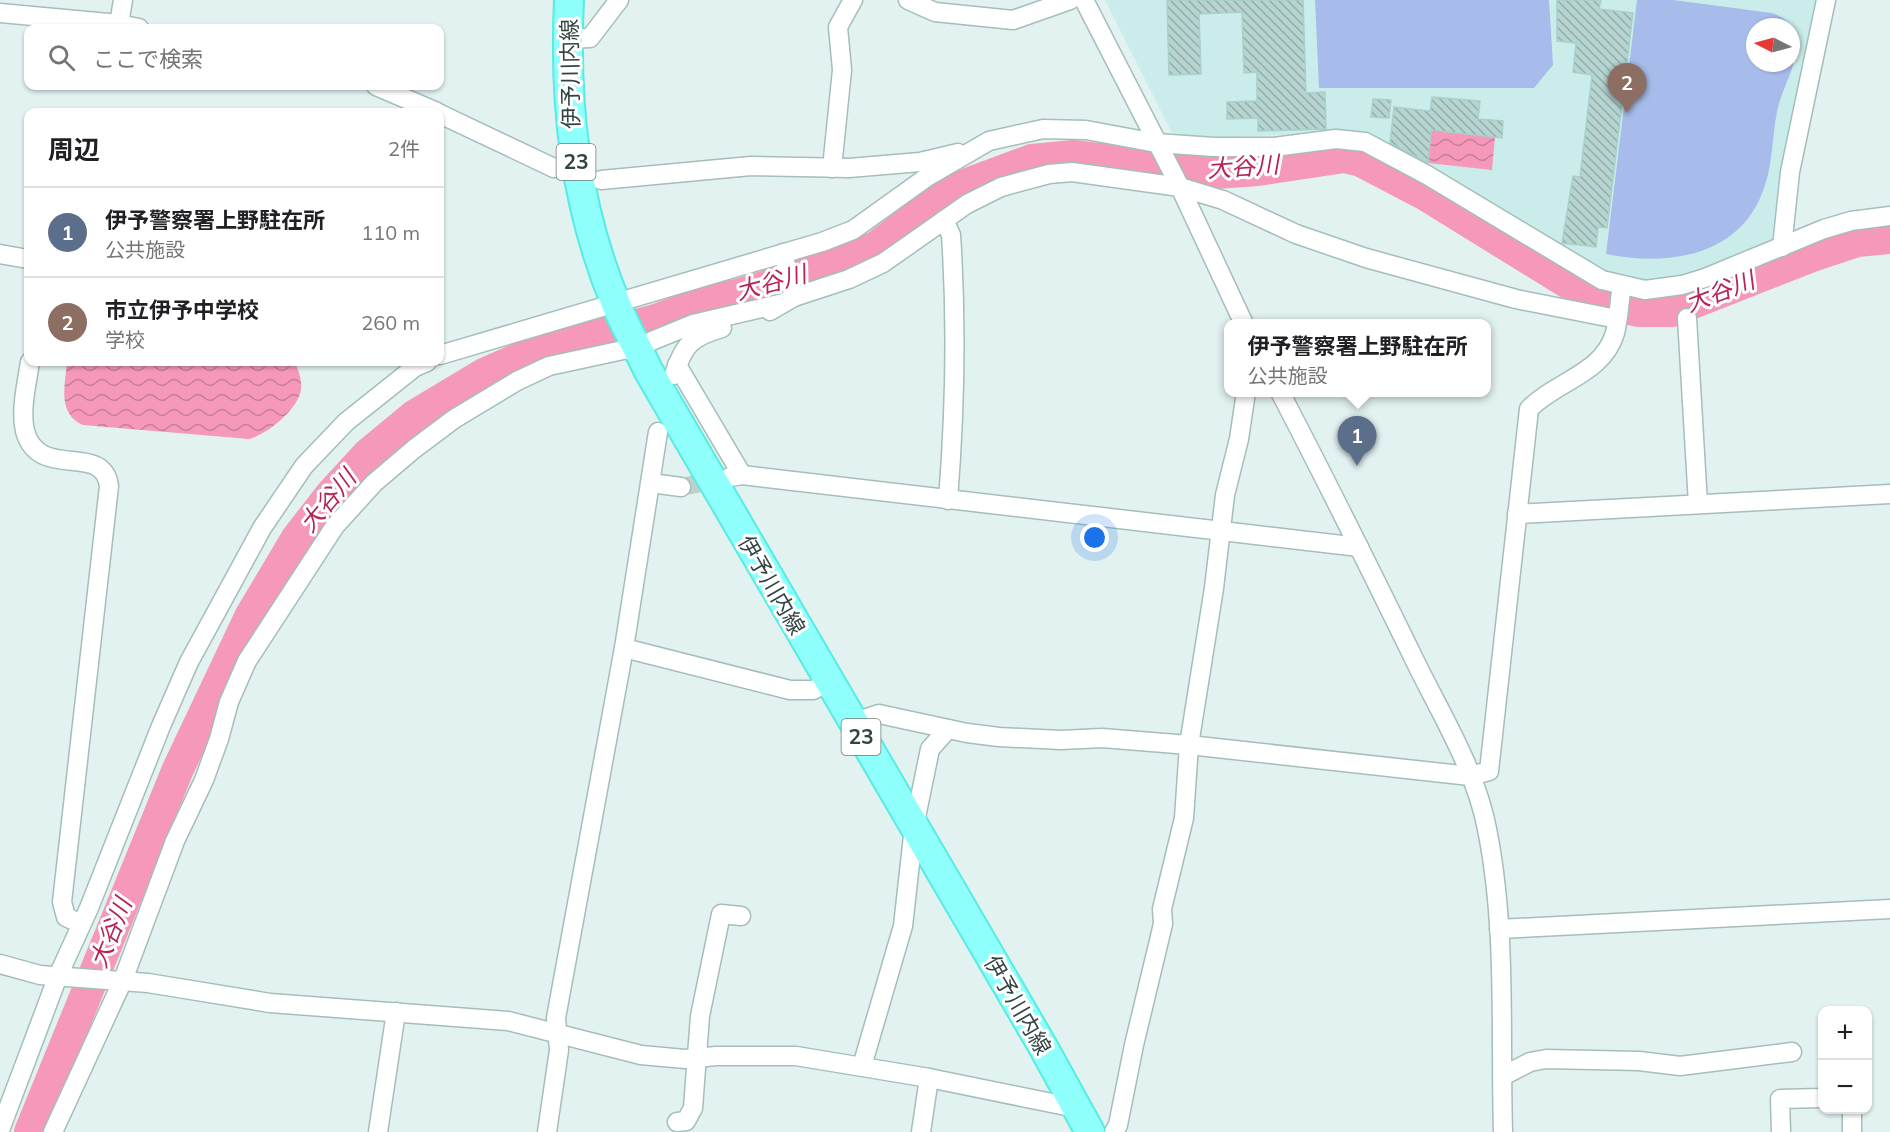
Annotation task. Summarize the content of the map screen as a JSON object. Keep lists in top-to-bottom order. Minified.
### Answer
{"streets":{"main road":["伊予川内線","23"]},"water":["大谷川"],"north":"left","page":{"search":"ここで検索","pins":["2","1"],"heading":["周辺","2件"],"list":[{"mark":"1","name":"伊予警察署上野駐在所","note":"公共施設","value":"110 m"},{"mark":"2","name":"市立伊予中学校","note":"学校","value":"260 m"}],"popup":["伊予警察署上野駐在所","公共施設"],"map_buttons":["+","−"]}}
